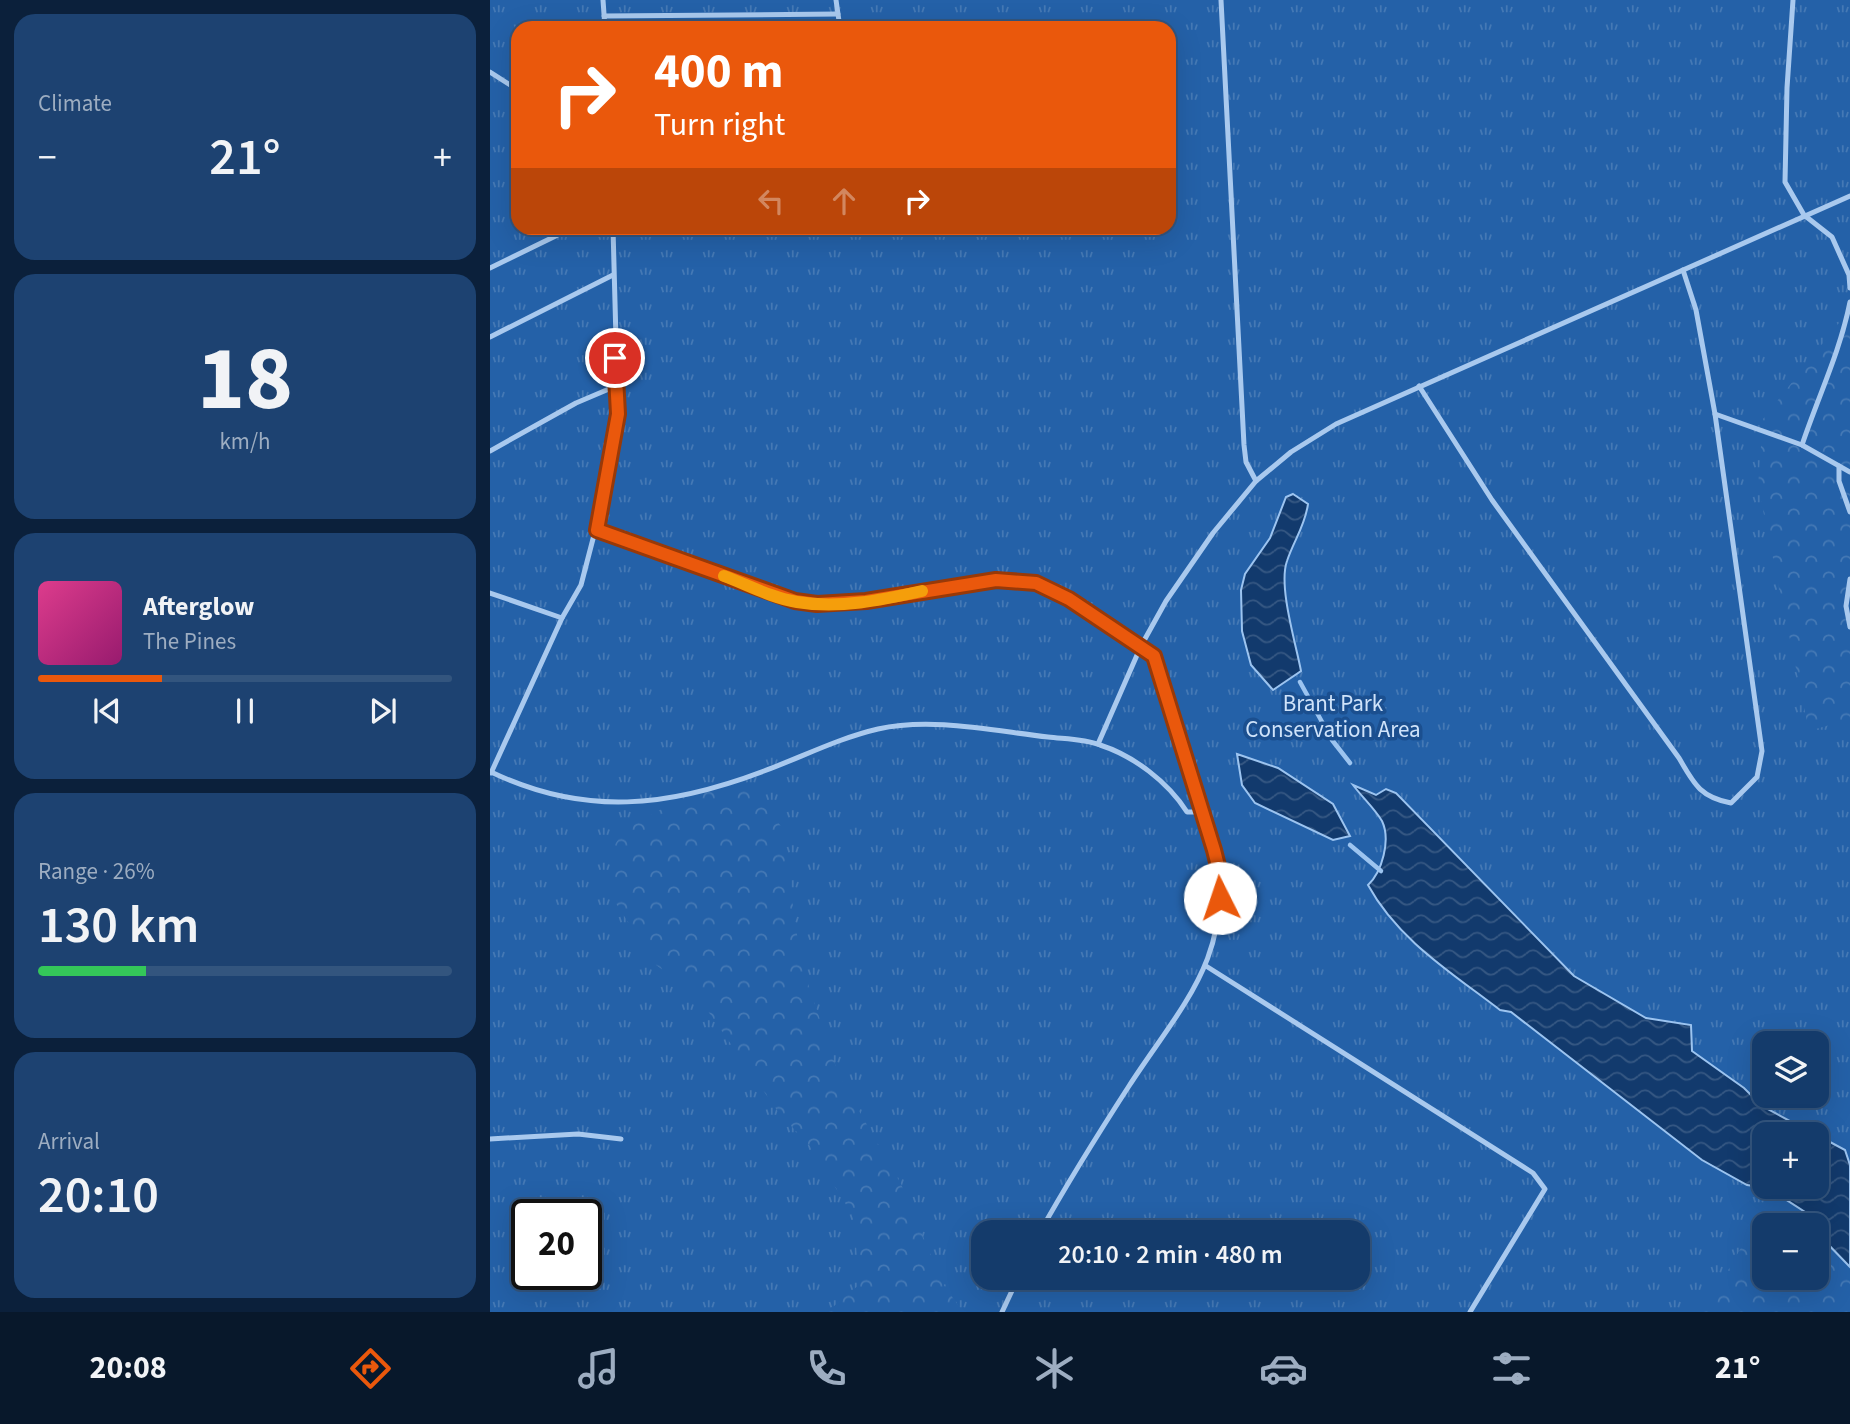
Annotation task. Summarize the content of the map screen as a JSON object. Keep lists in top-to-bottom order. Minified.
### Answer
{"parks":["Brant Park Conservation Area"],"page":{"tile":["Climate",["18","km/h"],["Range · 26%","130 km"],["Arrival","20:10"]],"turn":["400 m","Turn right"],"heat":["−","21°","+"],"song":["Afterglow","The Pines"],"map_buttons":["+","−"],"limit":"20","trip":"20:10 · 2 min · 480 m","tabs":["20:08","21°"]}}
